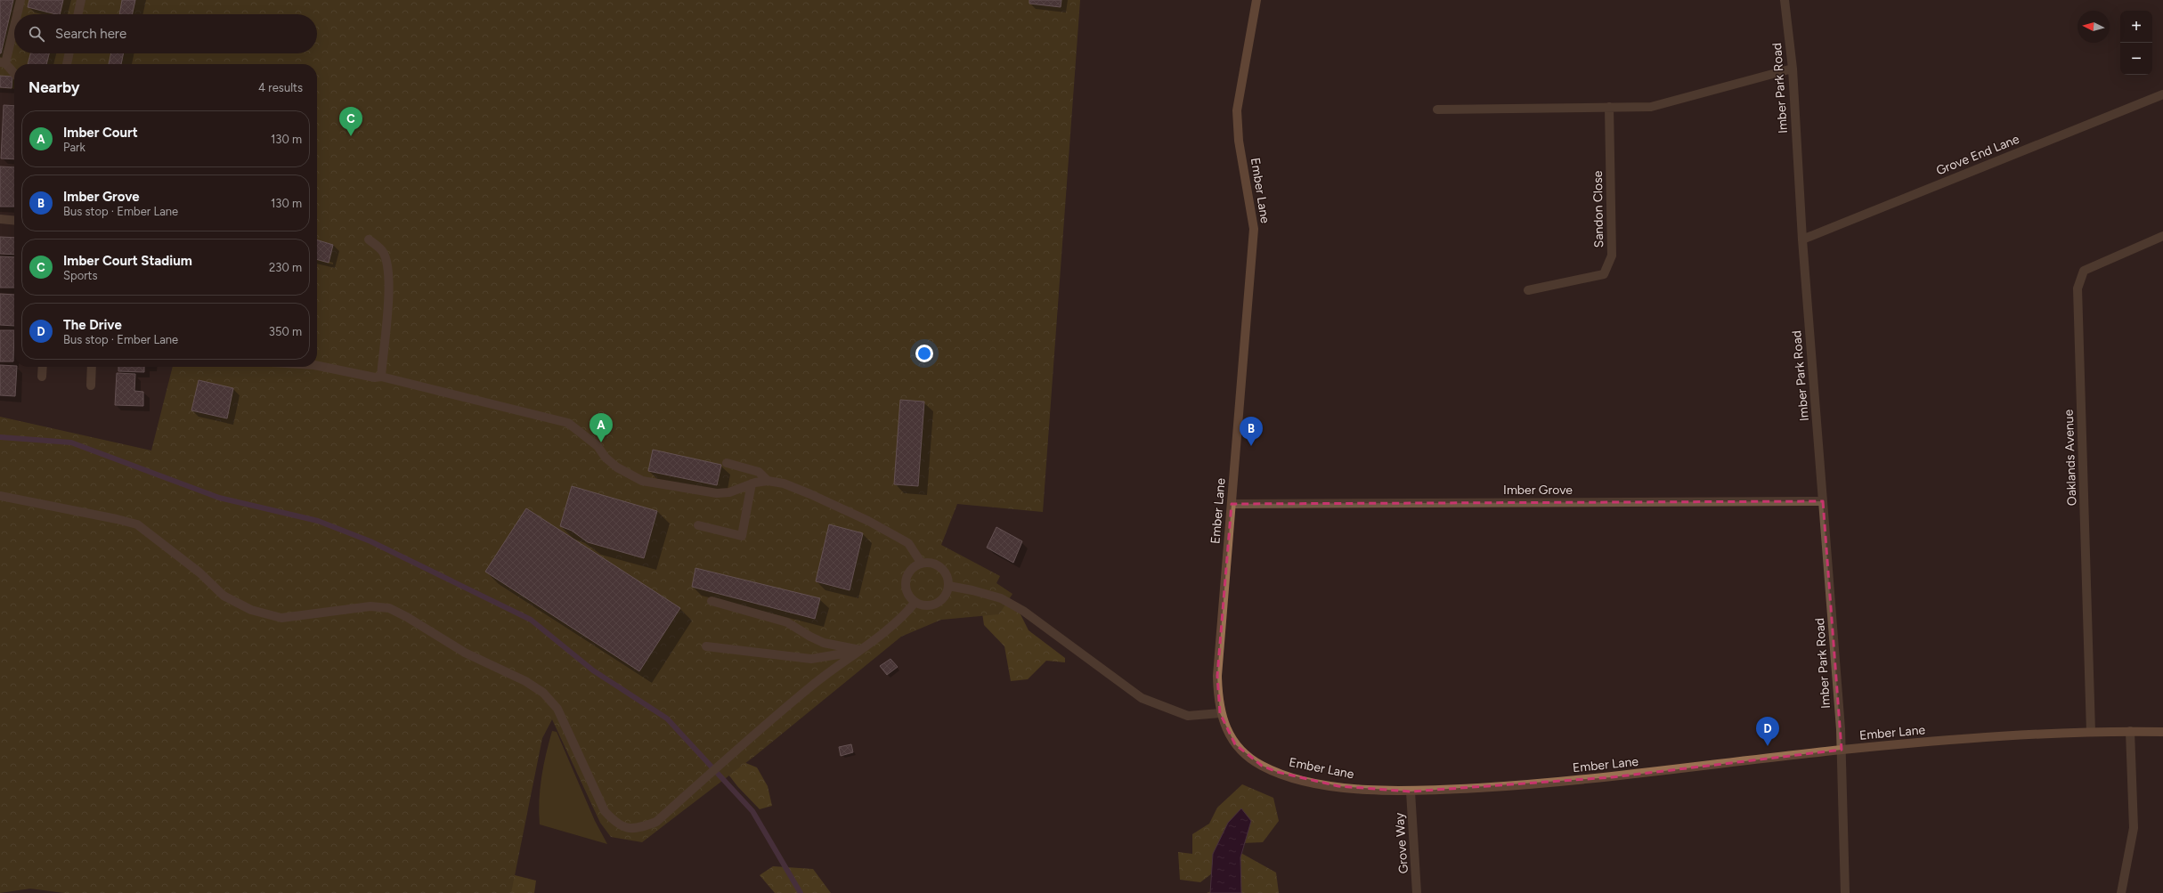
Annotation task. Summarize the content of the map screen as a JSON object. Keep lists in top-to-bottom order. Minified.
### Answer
{"streets":{"main road":["Ember Lane"],"street":["Imber Park Road","Grove End Lane","Sandon Close","Oaklands Avenue","Imber Grove","Grove Way"]},"crossings":[["Imber Park Road","Grove End Lane"],["Imber Park Road","Ember Lane"],["Imber Park Road","Imber Grove"],["Ember Lane","Oaklands Avenue"],["Ember Lane","Imber Grove"],["Ember Lane","Grove Way"]],"north":"left","page":{"map_buttons":["+","−"],"search":"Search here","heading":["Nearby","4 results"],"pins":["C","A","B","D"],"list":[{"mark":"A","name":"Imber Court","note":"Park","value":"130 m"},{"mark":"B","name":"Imber Grove","note":"Bus stop · Ember Lane","value":"130 m"},{"mark":"C","name":"Imber Court Stadium","note":"Sports","value":"230 m"},{"mark":"D","name":"The Drive","note":"Bus stop · Ember Lane","value":"350 m"}]}}
